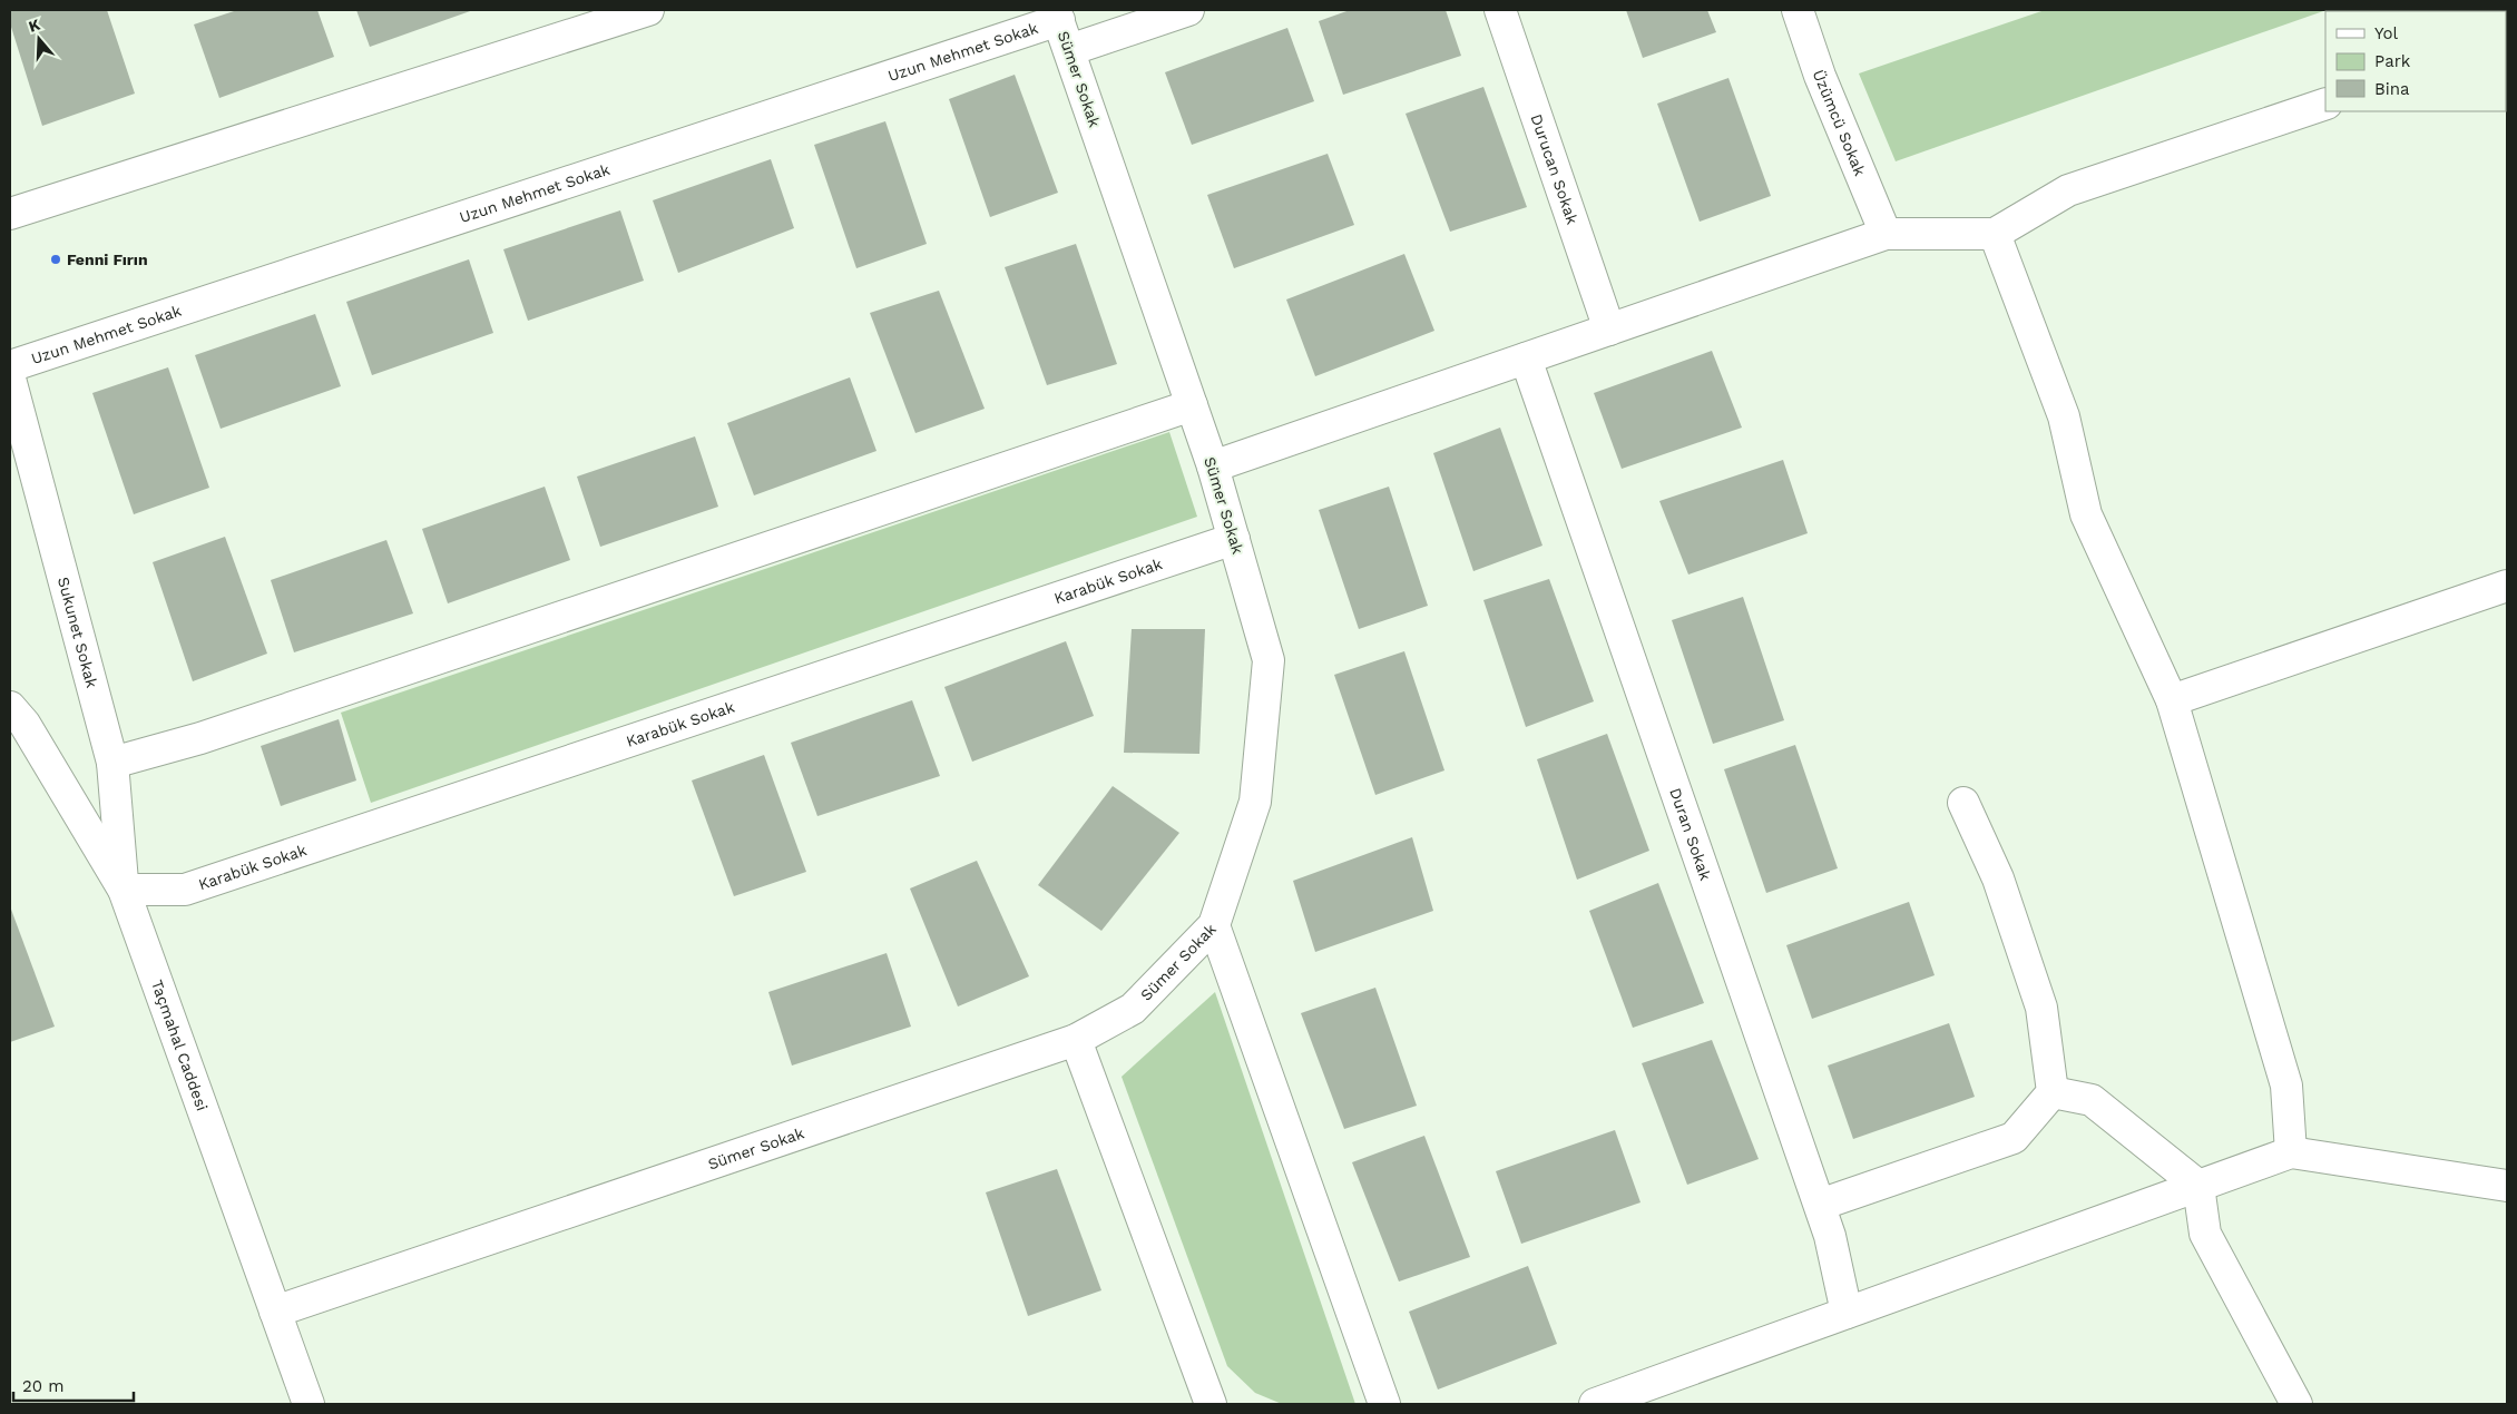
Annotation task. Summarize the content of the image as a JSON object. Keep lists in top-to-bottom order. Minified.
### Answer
{"streets":{"street":["Uzun Mehmet Sokak","Sümer Sokak","Üzümcü Sokak","Durucan Sokak","Karabük Sokak","Sukunet Sokak","Duran Sokak","Taçmahal Caddesi"]},"crossings":[["Uzun Mehmet Sokak","Sümer Sokak"],["Sümer Sokak","Karabük Sokak"],["Sümer Sokak","Taçmahal Caddesi"],["Karabük Sokak","Sukunet Sokak"],["Karabük Sokak","Taçmahal Caddesi"],["Sukunet Sokak","Taçmahal Caddesi"]],"places":["Fenni Fırın"],"legend":["Yol","Park","Bina"],"scale_bar":"20 m","north":"top"}
